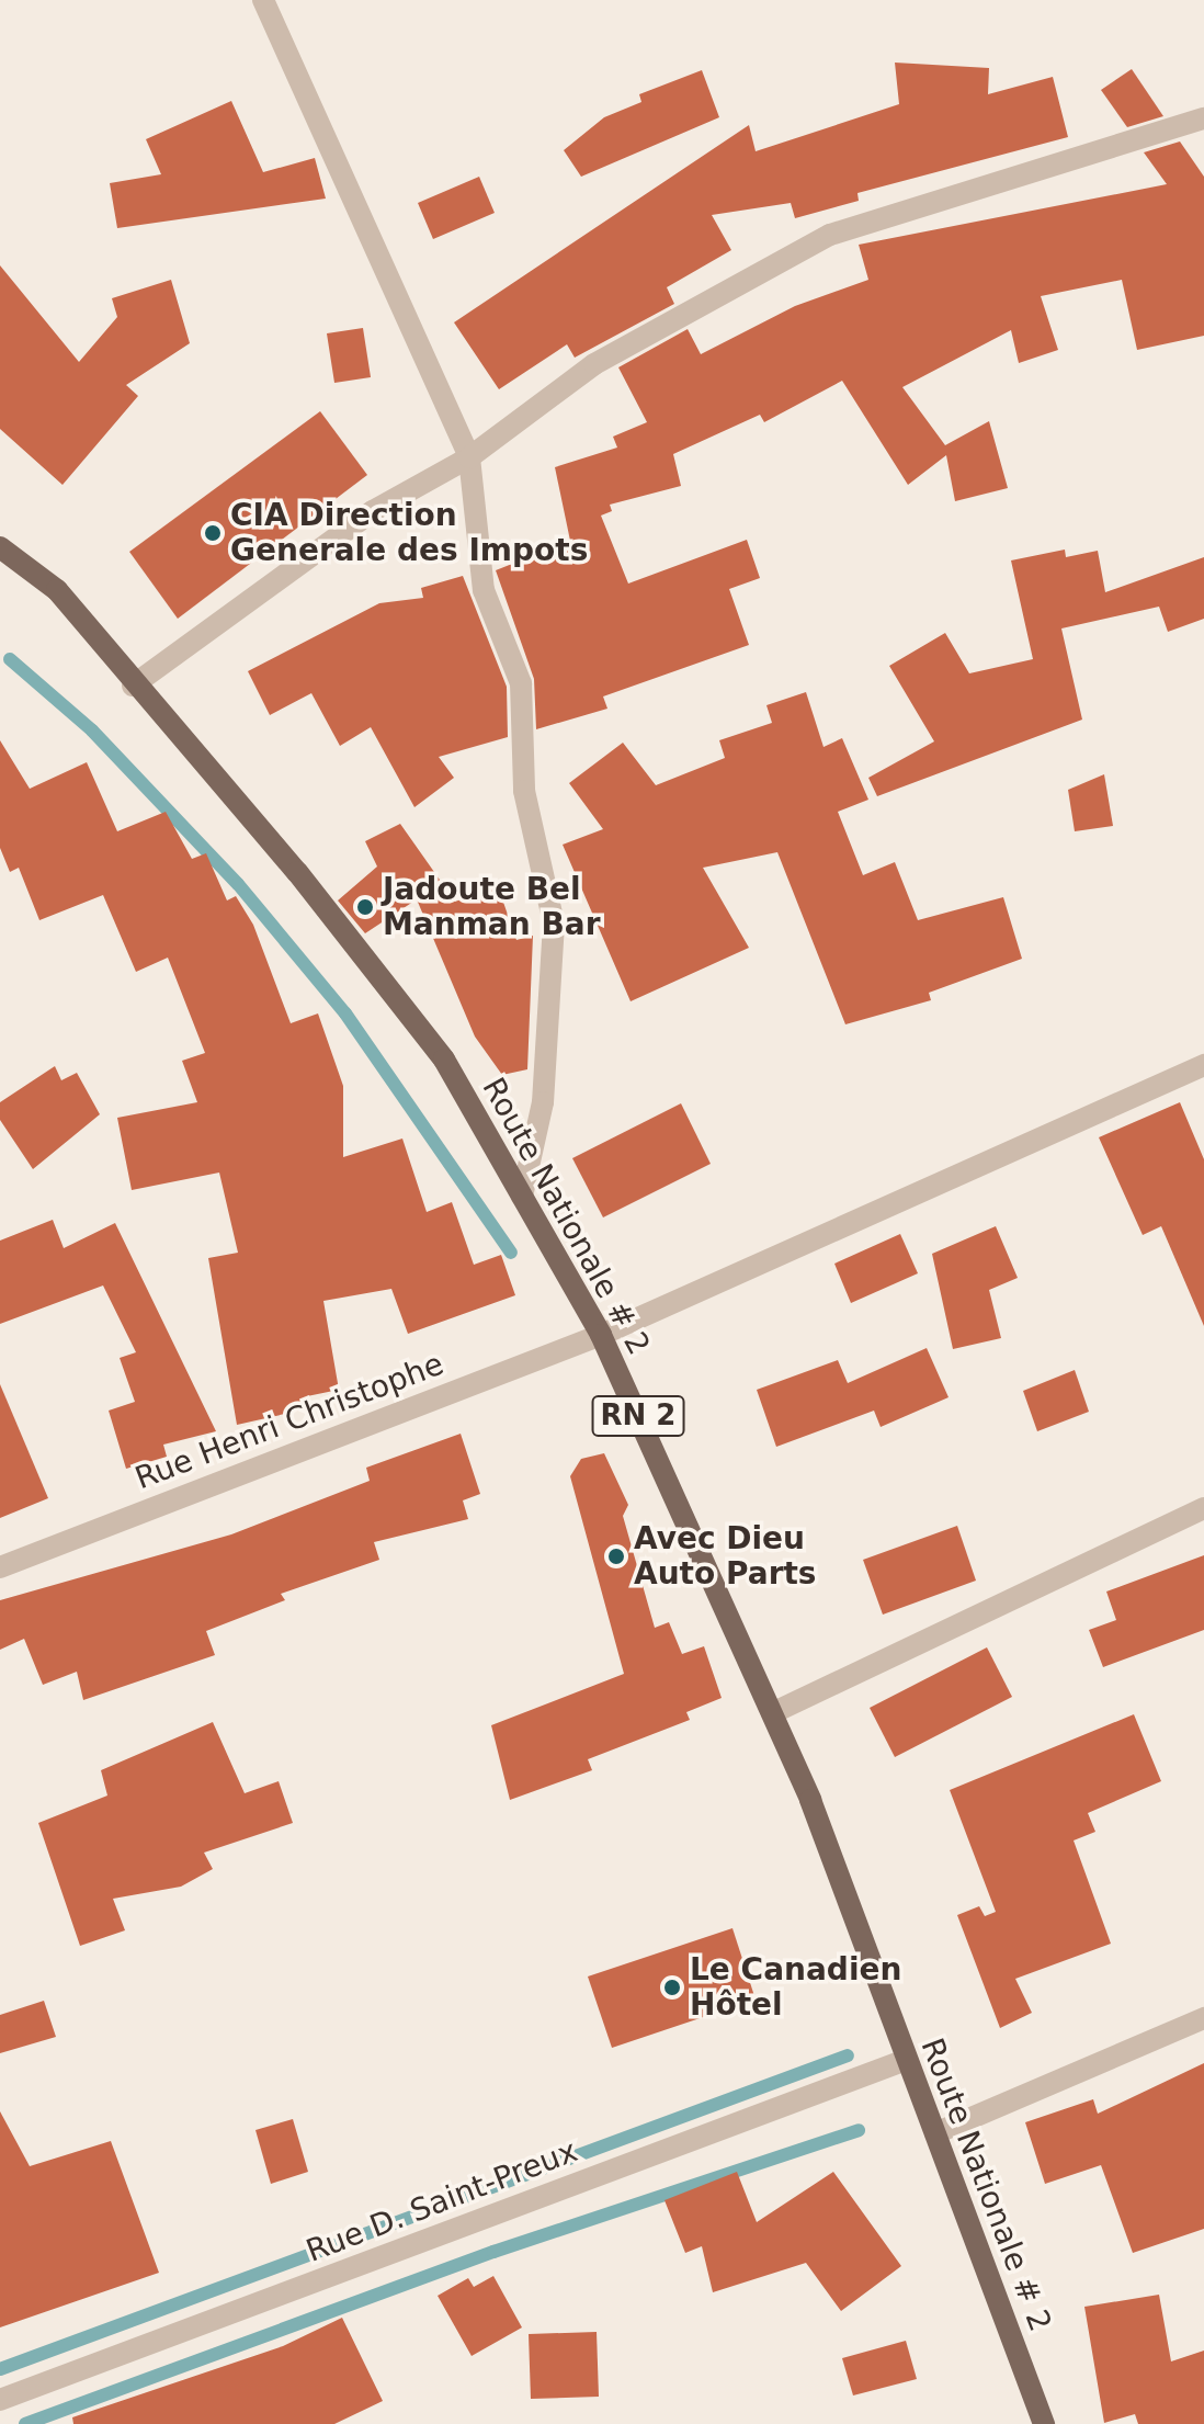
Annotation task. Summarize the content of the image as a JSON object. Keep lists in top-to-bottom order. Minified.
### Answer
{"streets":{"main road":["Route Nationale # 2","RN 2"],"street":["Rue Henri Christophe","Rue D. Saint-Preux"]},"crossings":[["Route Nationale # 2","Rue Henri Christophe"],["Route Nationale # 2","Rue D. Saint-Preux"]],"places":["CIA Direction Generale des Impots","Jadoute Bel Manman Bar","Avec Dieu Auto Parts","Le Canadien Hôtel"]}
